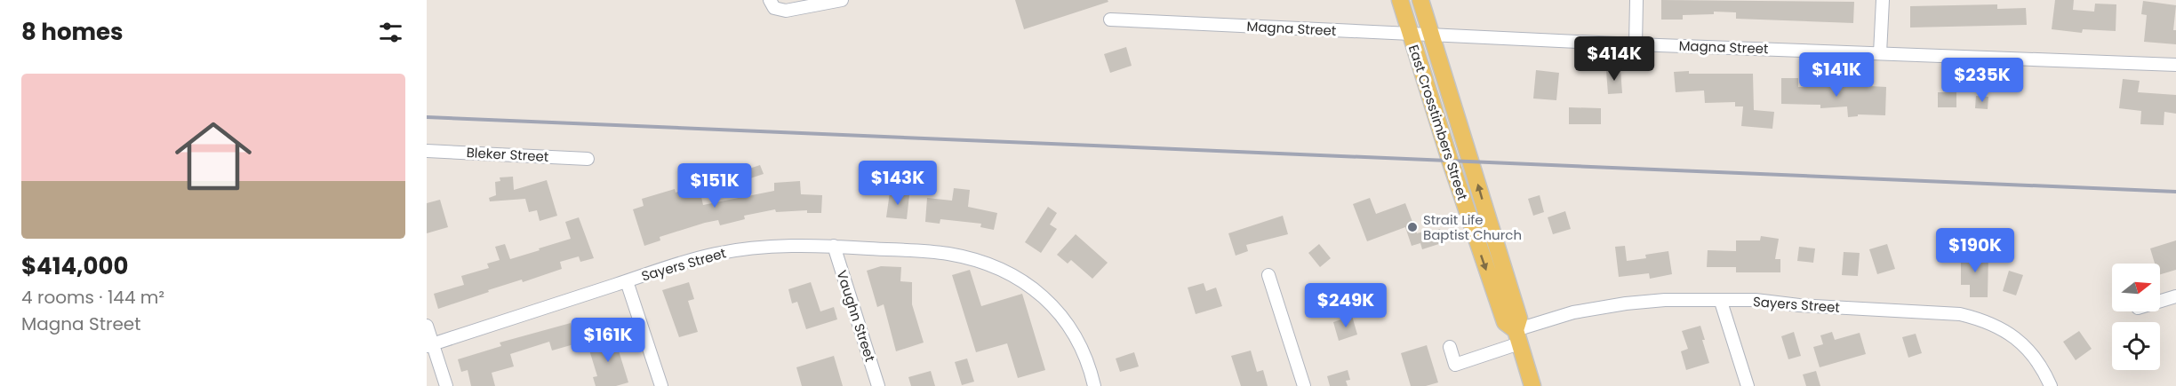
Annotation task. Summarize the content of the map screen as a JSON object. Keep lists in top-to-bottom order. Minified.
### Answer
{"streets":{"main road":["East Crosstimbers Street"],"street":["Magna Street","Bleker Street","Sayers Street","Vaughn Street"]},"crossings":[["Magna Street","East Crosstimbers Street"],["East Crosstimbers Street","Sayers Street"],["Sayers Street","Vaughn Street"]],"places":["Strait Life Baptist Church"],"north":"right","page":{"heading":"8 homes","price":["$414K","$141K","$235K","$143K","$151K","$190K","$249K","$161K"],"list":[{"name":"$414,000","note":"4 rooms · 144 m² · Magna Street"}]}}
